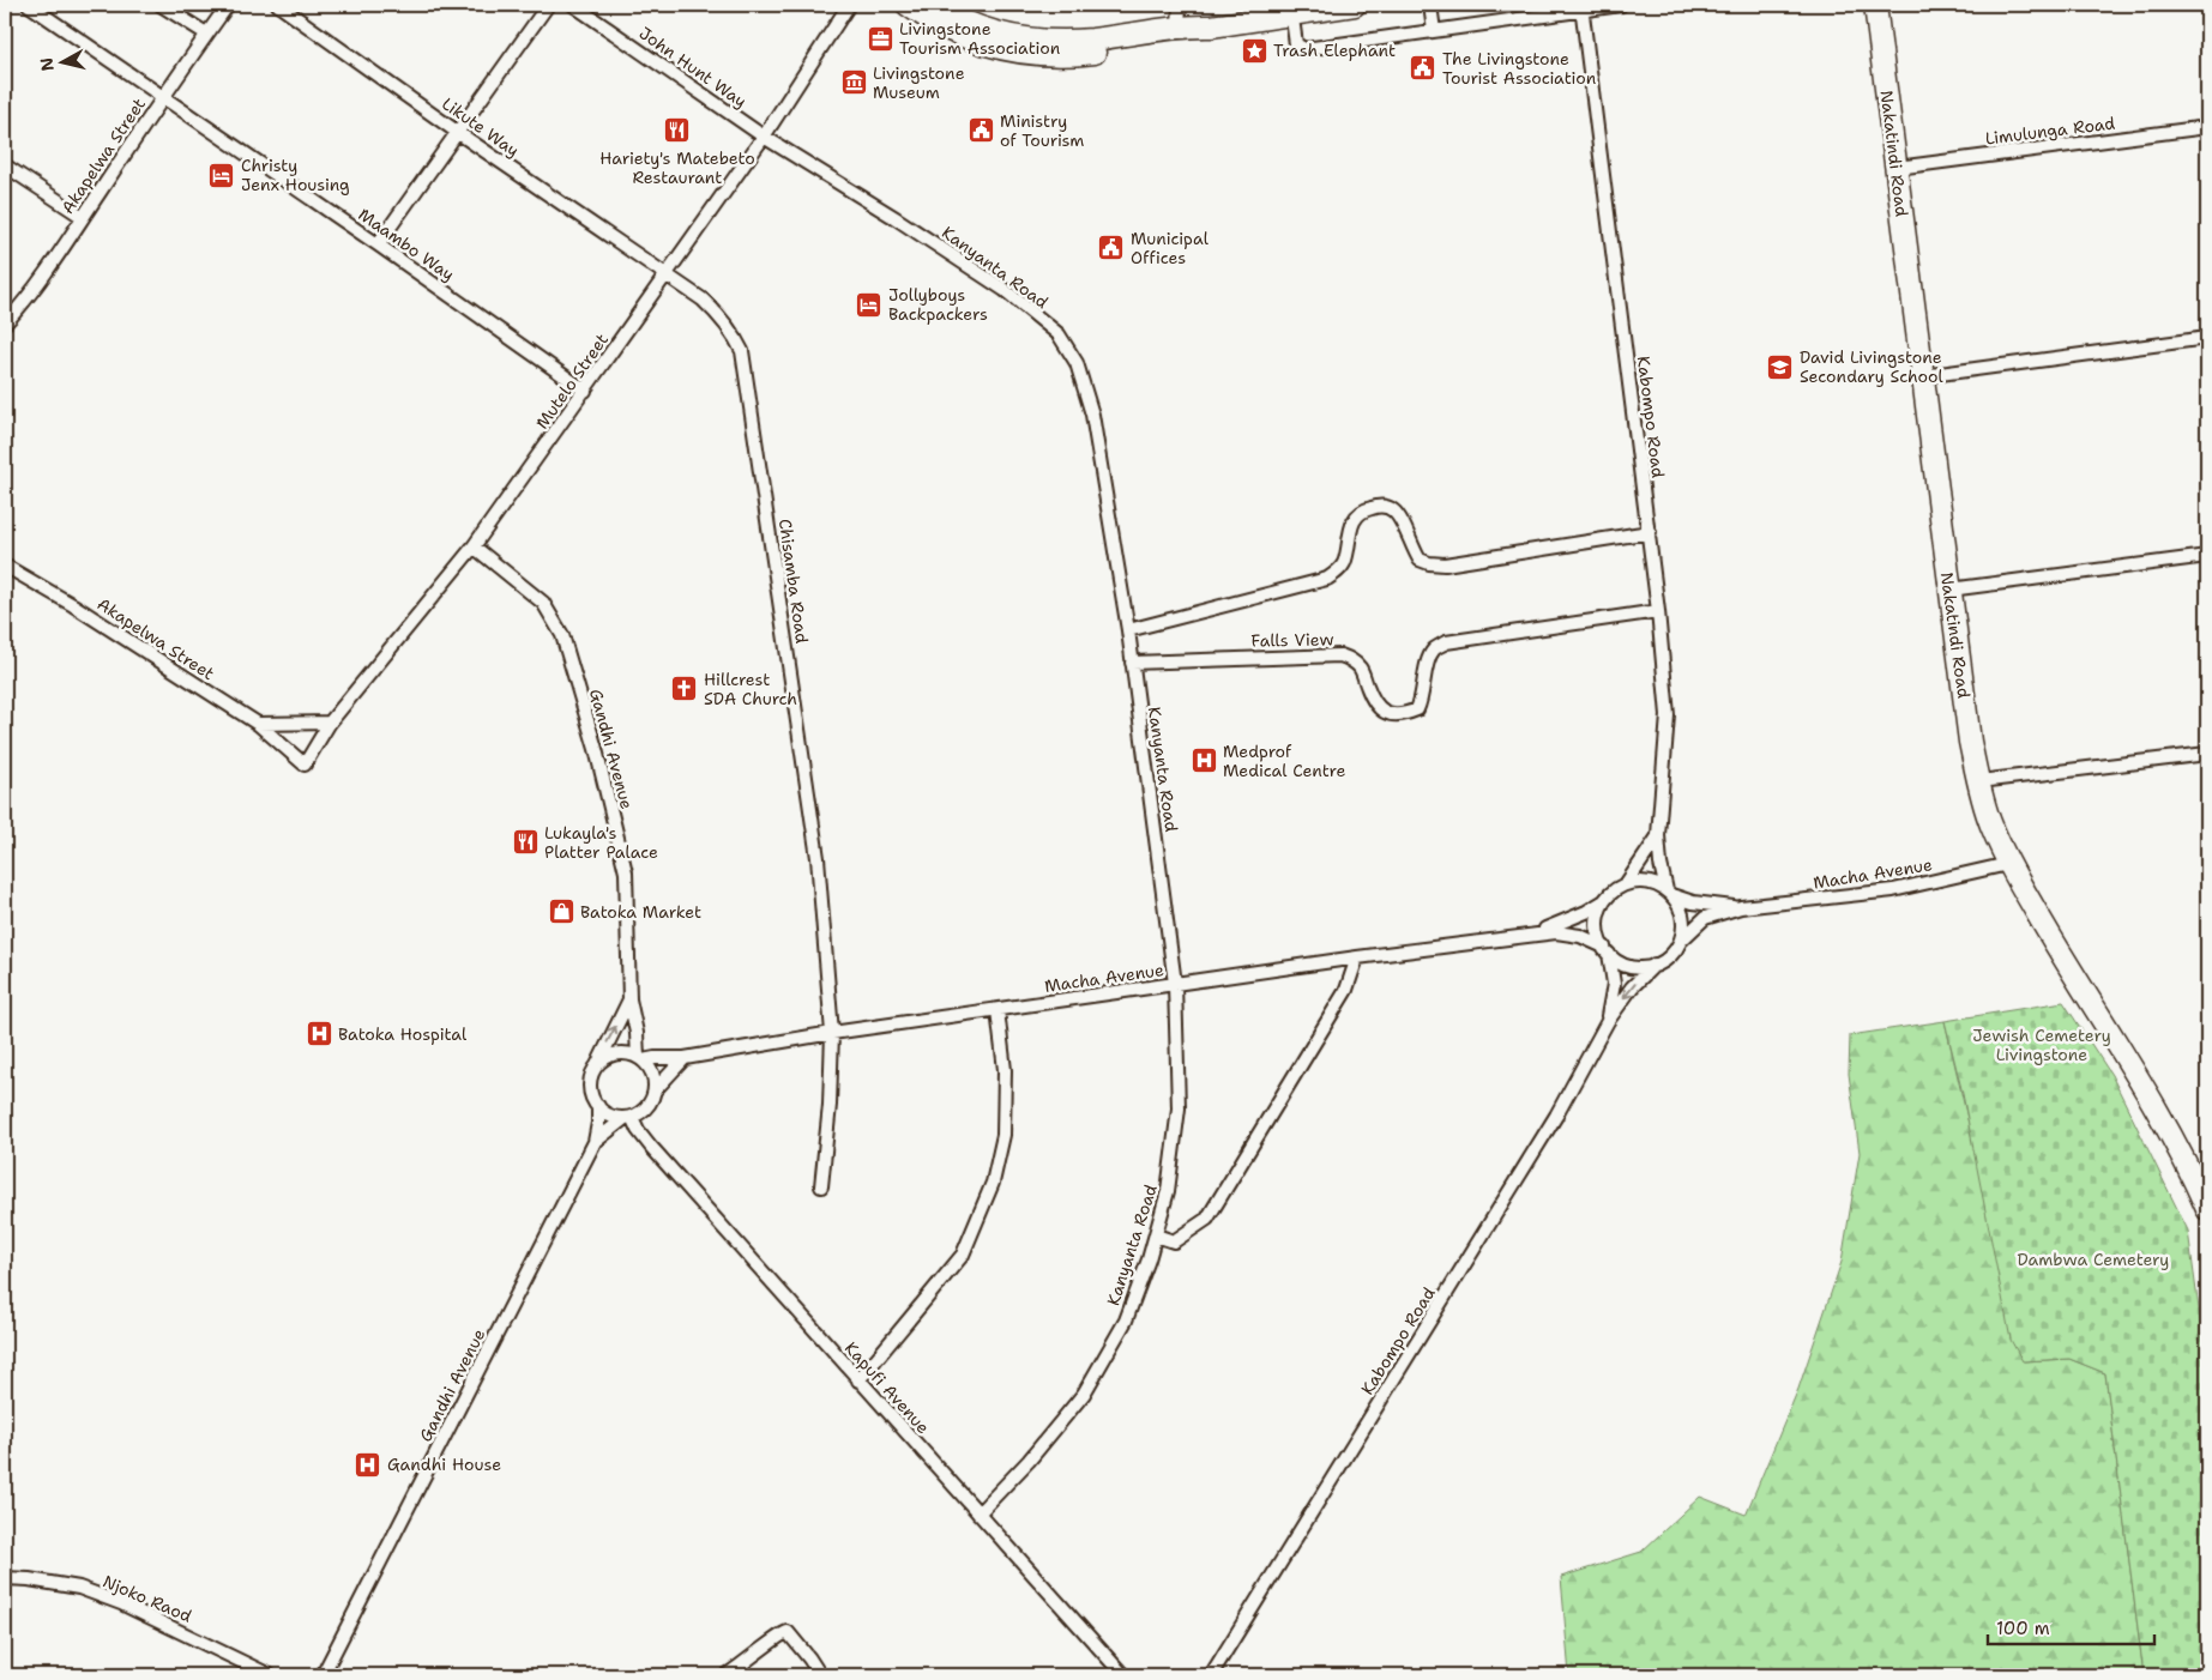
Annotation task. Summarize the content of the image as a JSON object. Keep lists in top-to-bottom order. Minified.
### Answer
{"streets":{"highway":["Nakatindi Road"],"street":["John Hunt Way","Likute Way","Limulunga Road","Akapelwa Street","Maambo Way","Kanyanta Road","Mutelo Street","Kabompo Road","Chisamba Road","Falls View","Gandhi Avenue","Macha Avenue","Kapufi Avenue","Njoko Raod"]},"crossings":[["John Hunt Way","Kanyanta Road"],["John Hunt Way","Mutelo Street"],["Likute Way","Mutelo Street"],["Likute Way","Chisamba Road"],["Limulunga Road","Nakatindi Road"],["Nakatindi Road","Macha Avenue"],["Akapelwa Street","Maambo Way"],["Akapelwa Street","Mutelo Street"],["Maambo Way","Mutelo Street"],["Kanyanta Road","Mutelo Street"],["Kanyanta Road","Falls View"],["Kanyanta Road","Macha Avenue"],["Kanyanta Road","Kapufi Avenue"],["Mutelo Street","Chisamba Road"],["Mutelo Street","Gandhi Avenue"],["Kabompo Road","Falls View"],["Kabompo Road","Macha Avenue"],["Chisamba Road","Macha Avenue"],["Gandhi Avenue","Macha Avenue"],["Gandhi Avenue","Kapufi Avenue"],["Macha Avenue","Kapufi Avenue"]],"parks":["Jewish Cemetery Livingstone","Dambwa Cemetery"],"places":{"office":["Livingstone Tourism Association"],"place":["Trash Elephant"],"public building":["The Livingstone Tourist Association","Ministry of Tourism","Municipal Offices"],"museum":["Livingstone Museum"],"restaurant":["Hariety's Matebeto Restaurant","Lukayla's Platter Palace"],"hotel":["Christy Jenx Housing","Jollyboys Backpackers"],"school or university":["David Livingstone Secondary School"],"church":["Hillcrest SDA Church"],"hospital":["Medprof Medical Centre","Batoka Hospital","Gandhi House"],"shop":["Batoka Market"]},"scale_bar":"100 m","north":"left"}
